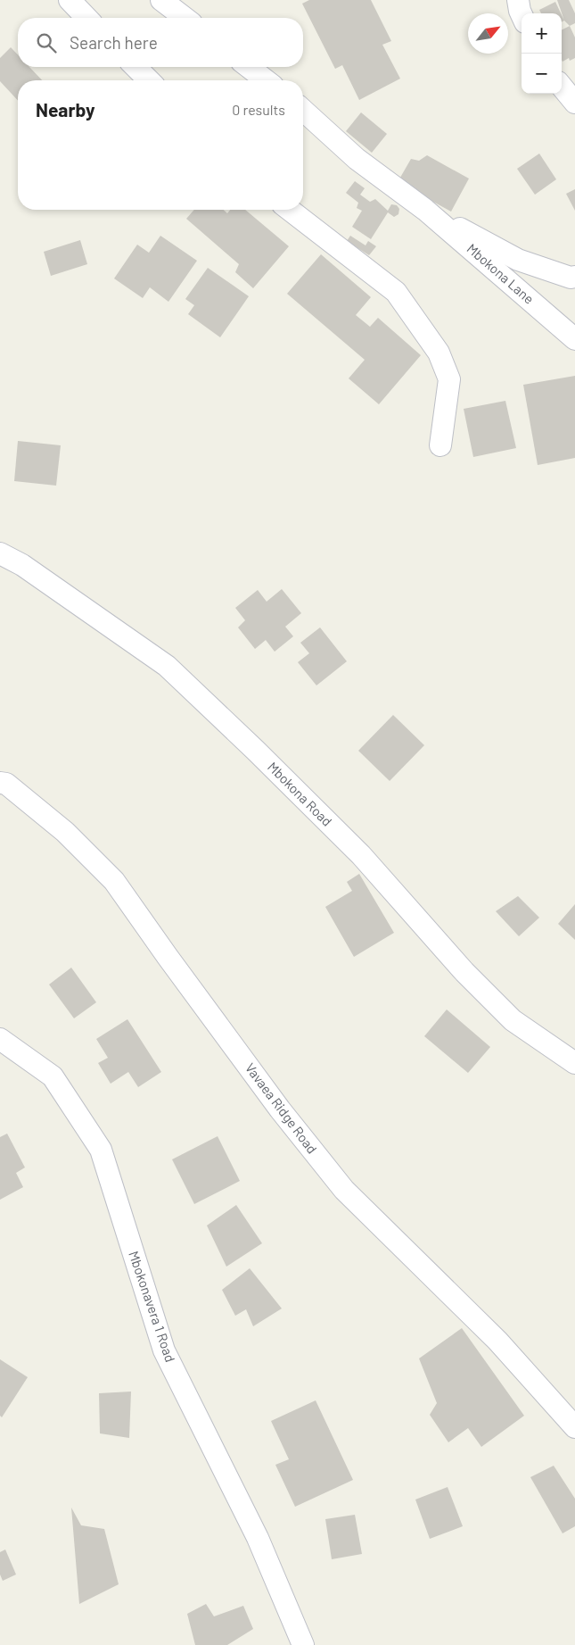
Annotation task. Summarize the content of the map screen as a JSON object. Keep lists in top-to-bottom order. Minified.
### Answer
{"streets":{"street":["Mbokona Lane","Mbokona Road","Vavaea Ridge Road","Mbokonavera 1 Road"]},"north":"top right","page":{"map_buttons":["+","−"],"search":"Search here","heading":["Nearby","0 results"]}}
